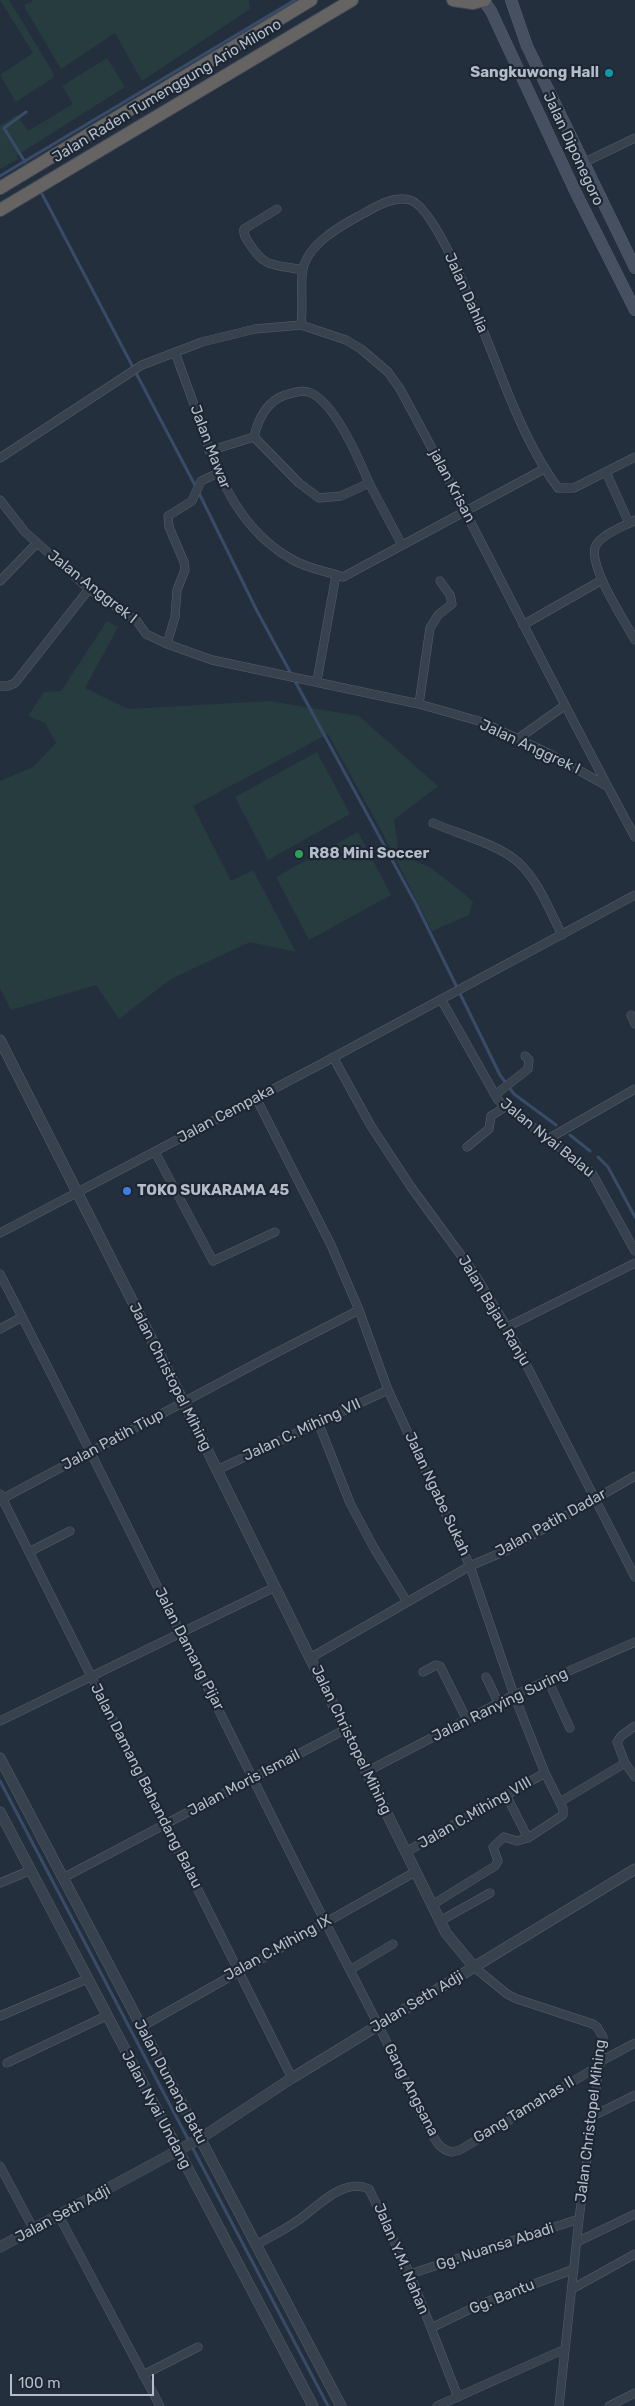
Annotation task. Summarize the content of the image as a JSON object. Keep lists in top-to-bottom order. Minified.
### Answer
{"streets":{"highway":["Jalan Raden Tumenggung Ario Milono"],"main road":["Jalan Diponegoro"],"street":["Jalan Dahlia","Jalan Mawar","jalan Krisan","Jalan Anggrek I","Jalan Cempaka","Jalan Nyai Balau","Jalan Bajau Ranju","Jalan Christopel Mihing","Jalan C. Mihing VII","Jalan Patih Tiup","Jalan Ngabe Sukah","Jalan Patih Dadar","Jalan Damang Pijar","Jalan Ranying Suring","Jalan Moris Ismail","Jalan Damang Bahandang Balau","Jalan C.Mihing VIII","Jalan C.Mihing IX","Jalan Seth Adji","Jalan Dumang Batu","Gang Angsana","Jalan Nyai Undang","Gang Tamahas II","Gg. Nuansa Abadi","Jalan Y.M. Nahan","Gg. Bantu"]},"crossings":[["Jalan Dahlia","Jalan Mawar"],["Jalan Dahlia","jalan Krisan"],["Jalan Mawar","jalan Krisan"],["jalan Krisan","Jalan Anggrek I"],["Jalan Cempaka","Jalan Nyai Balau"],["Jalan Cempaka","Jalan Bajau Ranju"],["Jalan Cempaka","Jalan Christopel Mihing"],["Jalan Cempaka","Jalan Ngabe Sukah"],["Jalan Bajau Ranju","Jalan Patih Dadar"],["Jalan Christopel Mihing","Jalan C. Mihing VII"],["Jalan Christopel Mihing","Jalan Patih Tiup"],["Jalan Christopel Mihing","Jalan Patih Dadar"],["Jalan Christopel Mihing","Jalan Ranying Suring"],["Jalan Christopel Mihing","Jalan Moris Ismail"],["Jalan Christopel Mihing","Jalan C.Mihing VIII"],["Jalan Christopel Mihing","Jalan C.Mihing IX"],["Jalan Christopel Mihing","Jalan Seth Adji"],["Jalan Christopel Mihing","Gang Tamahas II"],["Jalan Christopel Mihing","Gg. Nuansa Abadi"],["Jalan Christopel Mihing","Gg. Bantu"],["Jalan C. Mihing VII","Jalan Ngabe Sukah"],["Jalan Patih Tiup","Jalan Ngabe Sukah"],["Jalan Patih Tiup","Jalan Damang Pijar"],["Jalan Patih Tiup","Jalan Damang Bahandang Balau"],["Jalan Ngabe Sukah","Jalan Patih Dadar"],["Jalan Ngabe Sukah","Jalan Ranying Suring"],["Jalan Ngabe Sukah","Jalan C.Mihing VIII"],["Jalan Damang Pijar","Jalan Moris Ismail"],["Jalan Damang Pijar","Jalan C.Mihing IX"],["Jalan Damang Pijar","Jalan Seth Adji"],["Jalan Damang Pijar","Gang Angsana"],["Jalan Moris Ismail","Jalan Damang Bahandang Balau"],["Jalan Moris Ismail","Jalan Dumang Batu"],["Jalan Damang Bahandang Balau","Jalan C.Mihing IX"],["Jalan Damang Bahandang Balau","Jalan Seth Adji"],["Jalan C.Mihing IX","Jalan Dumang Batu"],["Jalan Seth Adji","Jalan Dumang Batu"],["Jalan Seth Adji","Gang Angsana"],["Jalan Seth Adji","Jalan Nyai Undang"],["Jalan Dumang Batu","Jalan Y.M. Nahan"],["Gang Angsana","Gang Tamahas II"],["Gg. Nuansa Abadi","Jalan Y.M. Nahan"],["Jalan Y.M. Nahan","Gg. Bantu"]],"places":["Sangkuwong Hall","R88 Mini Soccer","TOKO SUKARAMA 45"],"scale_bar":"100 m"}
